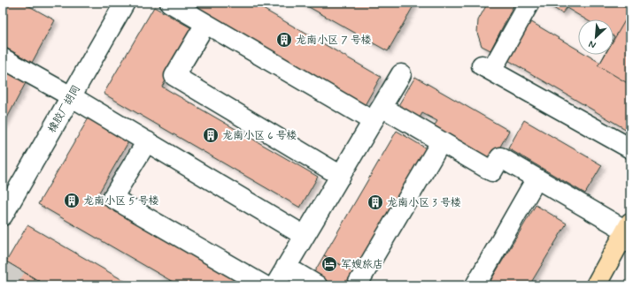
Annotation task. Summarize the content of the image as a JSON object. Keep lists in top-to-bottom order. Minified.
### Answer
{"streets":{"street":["橡胶厂胡同"]},"places":{"building":["龙南小区 7 号楼","龙南小区 6 号楼","龙南小区 5 号楼","龙南小区 3 号楼"],"hotel":["军嫂旅店"]},"north":"bottom left"}
